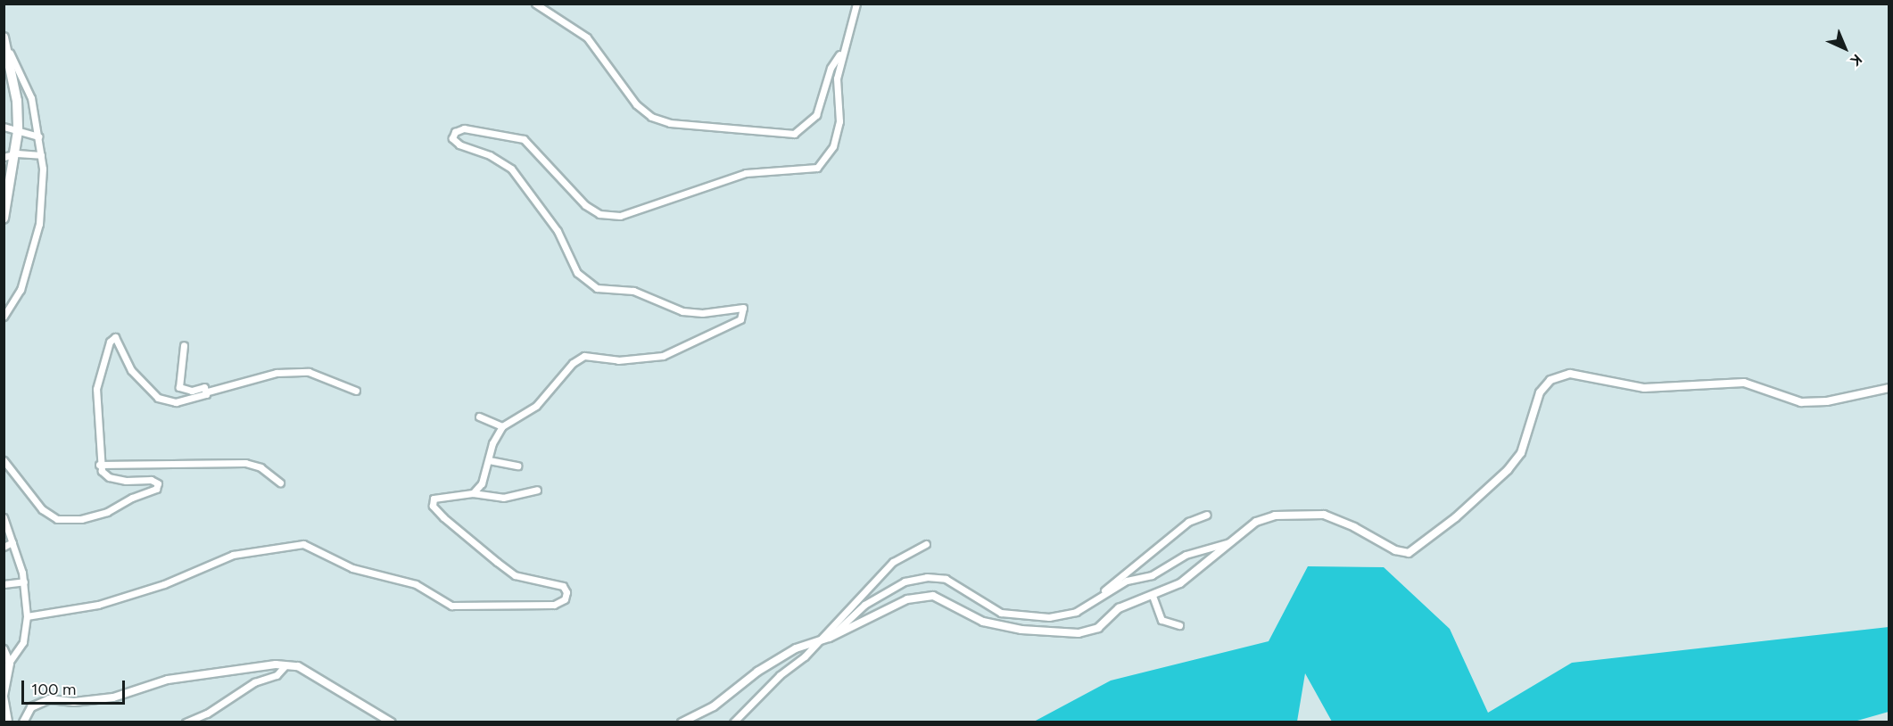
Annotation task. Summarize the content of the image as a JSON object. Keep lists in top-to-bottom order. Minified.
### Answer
{"scale_bar":"100 m","north":"bottom right"}
